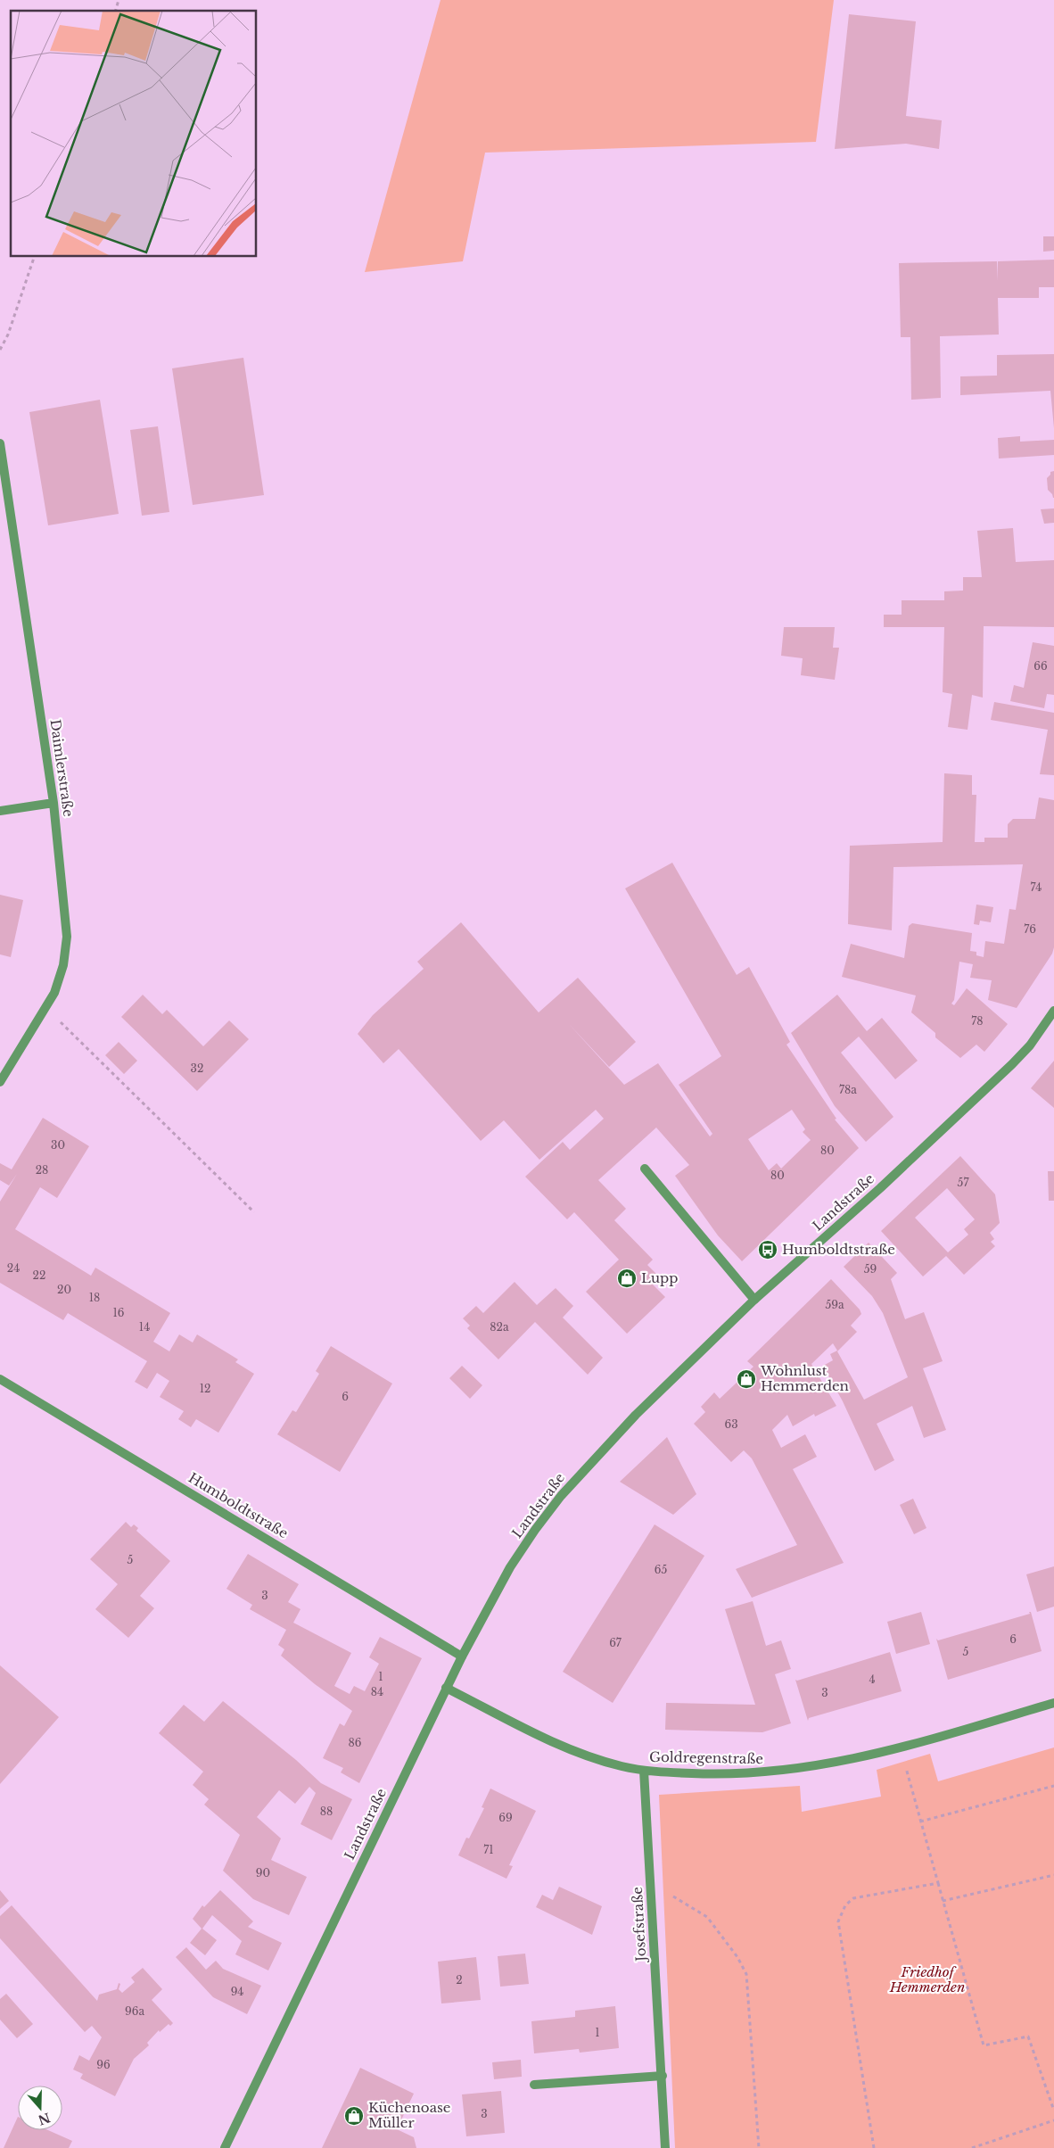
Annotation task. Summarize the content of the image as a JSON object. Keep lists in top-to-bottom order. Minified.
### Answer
{"streets":{"street":["Daimlerstraße","Landstraße","Humboldtstraße","Goldregenstraße","Josefstraße"]},"crossings":[["Landstraße","Humboldtstraße"],["Landstraße","Goldregenstraße"],["Goldregenstraße","Josefstraße"]],"parks":["Friedhof Hemmerden"],"places":{"bus stop":["Humboldtstraße"],"shop":["Lupp","Wohnlust Hemmerden","Küchenoase Müller"]},"house_numbers":["66","74","76","78","32","78a","30","80","28","80","57","24","59","22","20","18","59a","16","14","82a","12","6","63","5","65","3","6","67","5","1","4","84","3","86","88","69","71","90","2","94","96a","1","96","3"],"north":"bottom"}
